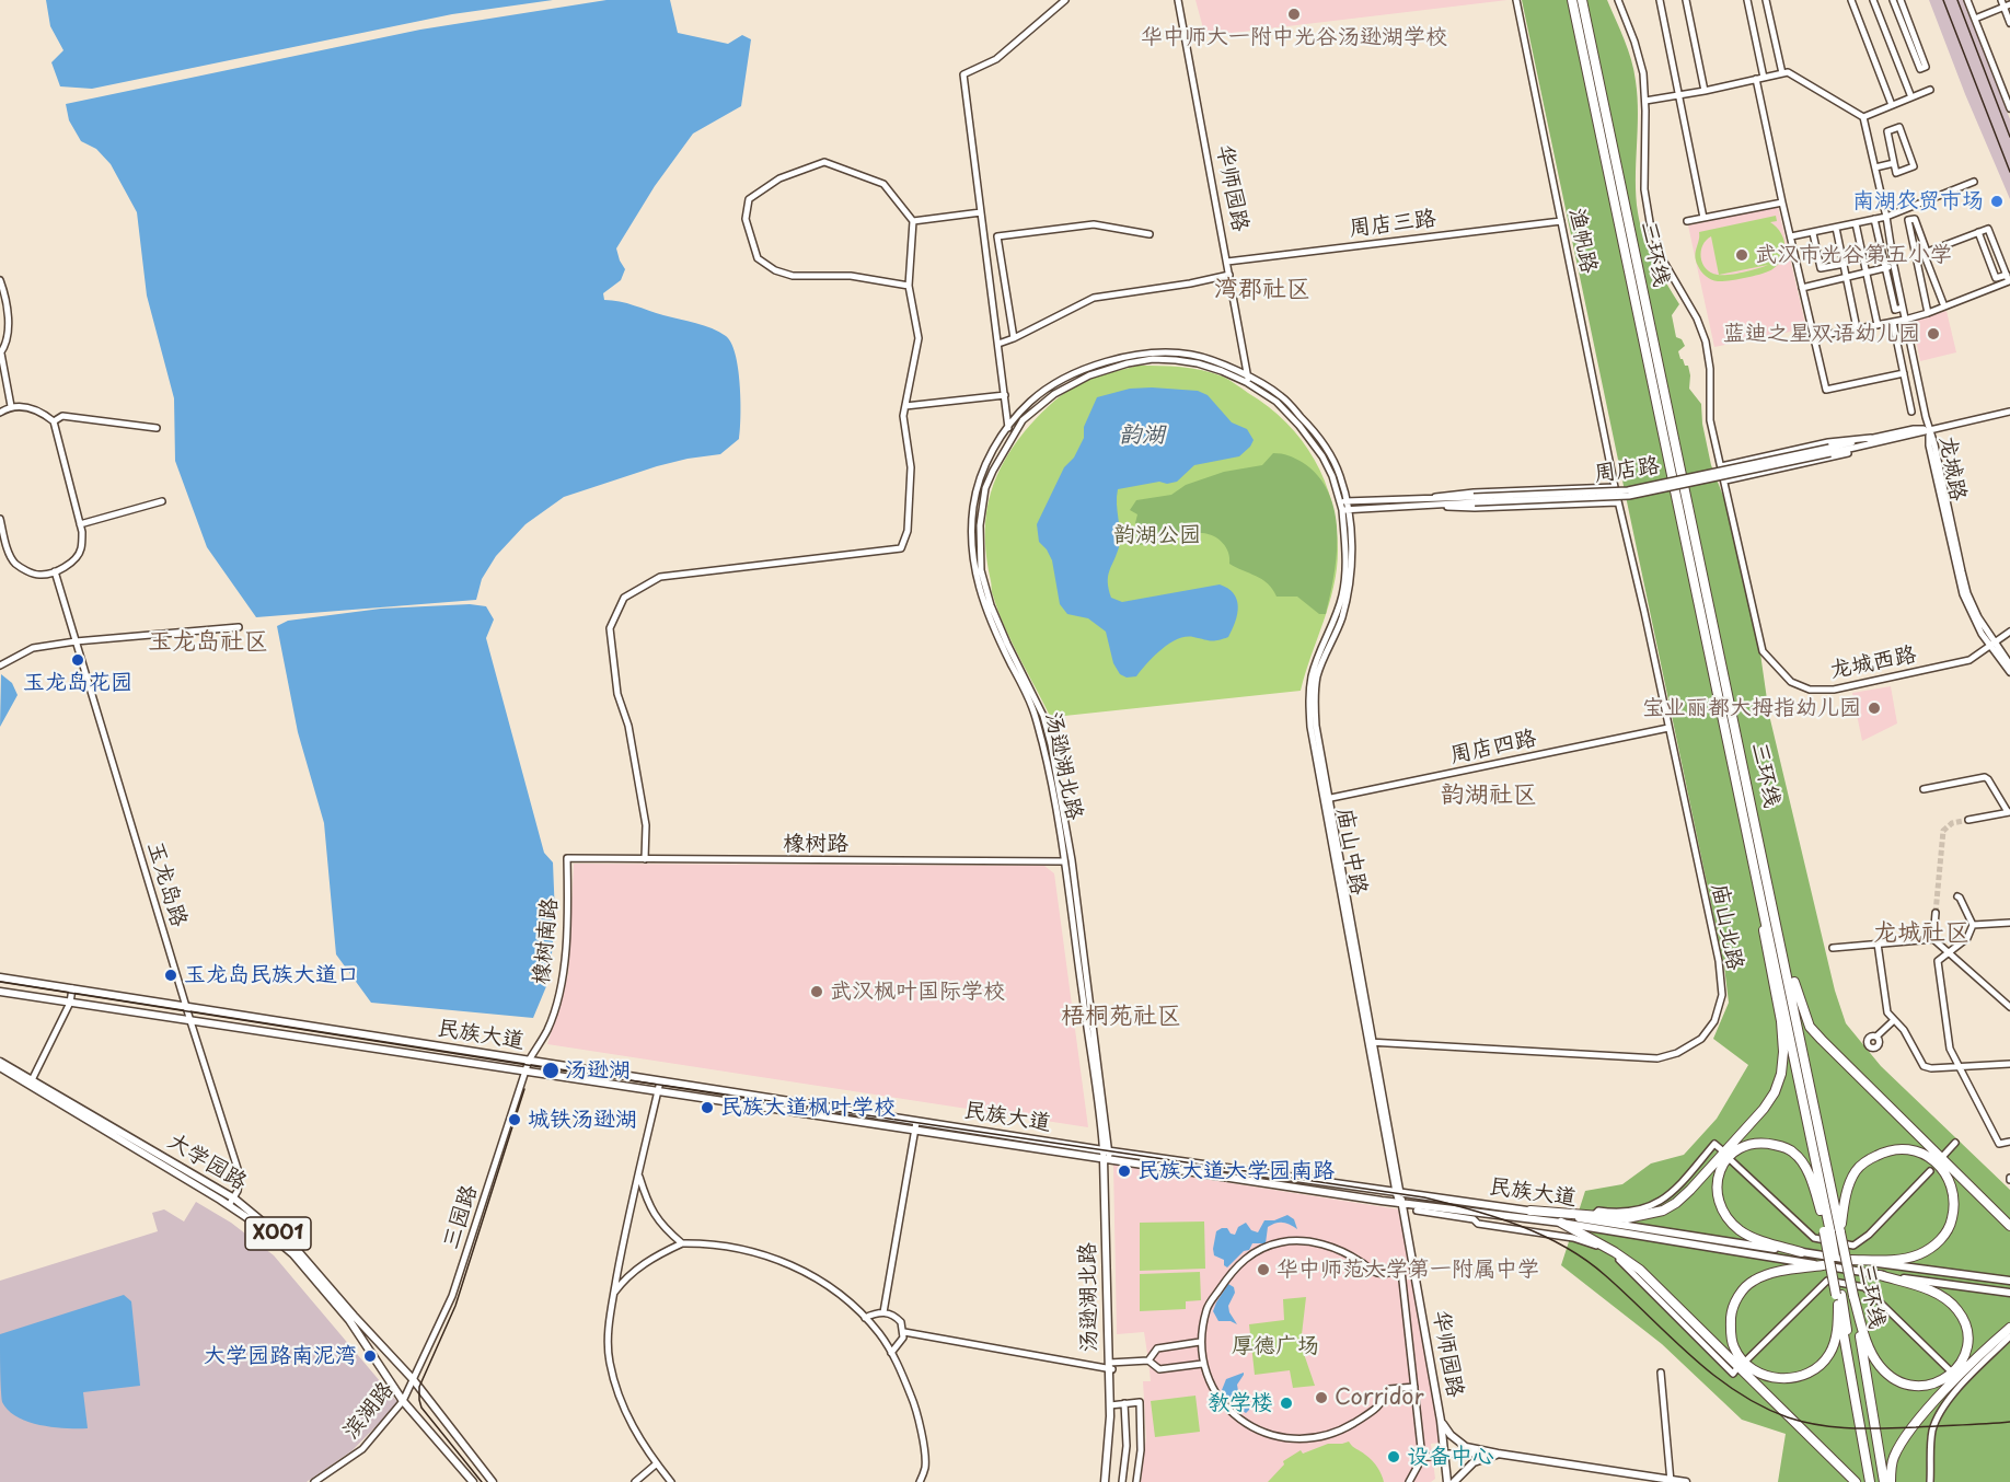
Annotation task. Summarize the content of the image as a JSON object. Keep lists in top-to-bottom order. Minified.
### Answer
{"streets":{"highway":["三环线"],"main road":["华师园路","汤逊湖北路","民族大道","大学园路","X001"],"street":["周店三路","渔帆路","龙城路","周店路","龙城西路","周店四路","橡树路","庙山中路","玉龙岛路","庙山北路","橡树南路","三园路","滨湖路"]},"crossings":[["华师园路","周店三路"],["华师园路","汤逊湖北路"],["华师园路","庙山中路"],["华师园路","民族大道"],["周店三路","渔帆路"],["渔帆路","庙山北路"],["龙城路","周店路"],["龙城路","龙城西路"],["周店路","汤逊湖北路"],["周店路","庙山中路"],["周店四路","庙山中路"],["周店四路","庙山北路"],["汤逊湖北路","橡树路"],["汤逊湖北路","庙山中路"],["汤逊湖北路","民族大道"],["橡树路","橡树南路"],["庙山中路","庙山北路"],["庙山中路","民族大道"],["玉龙岛路","民族大道"],["玉龙岛路","大学园路"],["橡树南路","民族大道"],["橡树南路","三园路"],["民族大道","三园路"],["大学园路","三园路"],["大学园路","滨湖路"],["三园路","滨湖路"]],"districts":["湾郡社区","玉龙岛社区","韵湖社区","龙城社区","梧桐苑社区"],"water":["韵湖"],"parks":["韵湖公园","厚德广场"],"places":["华中师大一附中光谷汤逊湖学校","南湖农贸市场","武汉市光谷第五小学","蓝迪之星双语幼儿园","玉龙岛花园","宝业丽都大拇指幼儿园","玉龙岛民族大道口","武汉枫叶国际学校","汤逊湖","民族大道枫叶学校","城铁汤逊湖","民族大道大学园南路","华中师范大学第一附属中学","大学园路南泥湾","Corridor","教学楼","设备中心"]}
